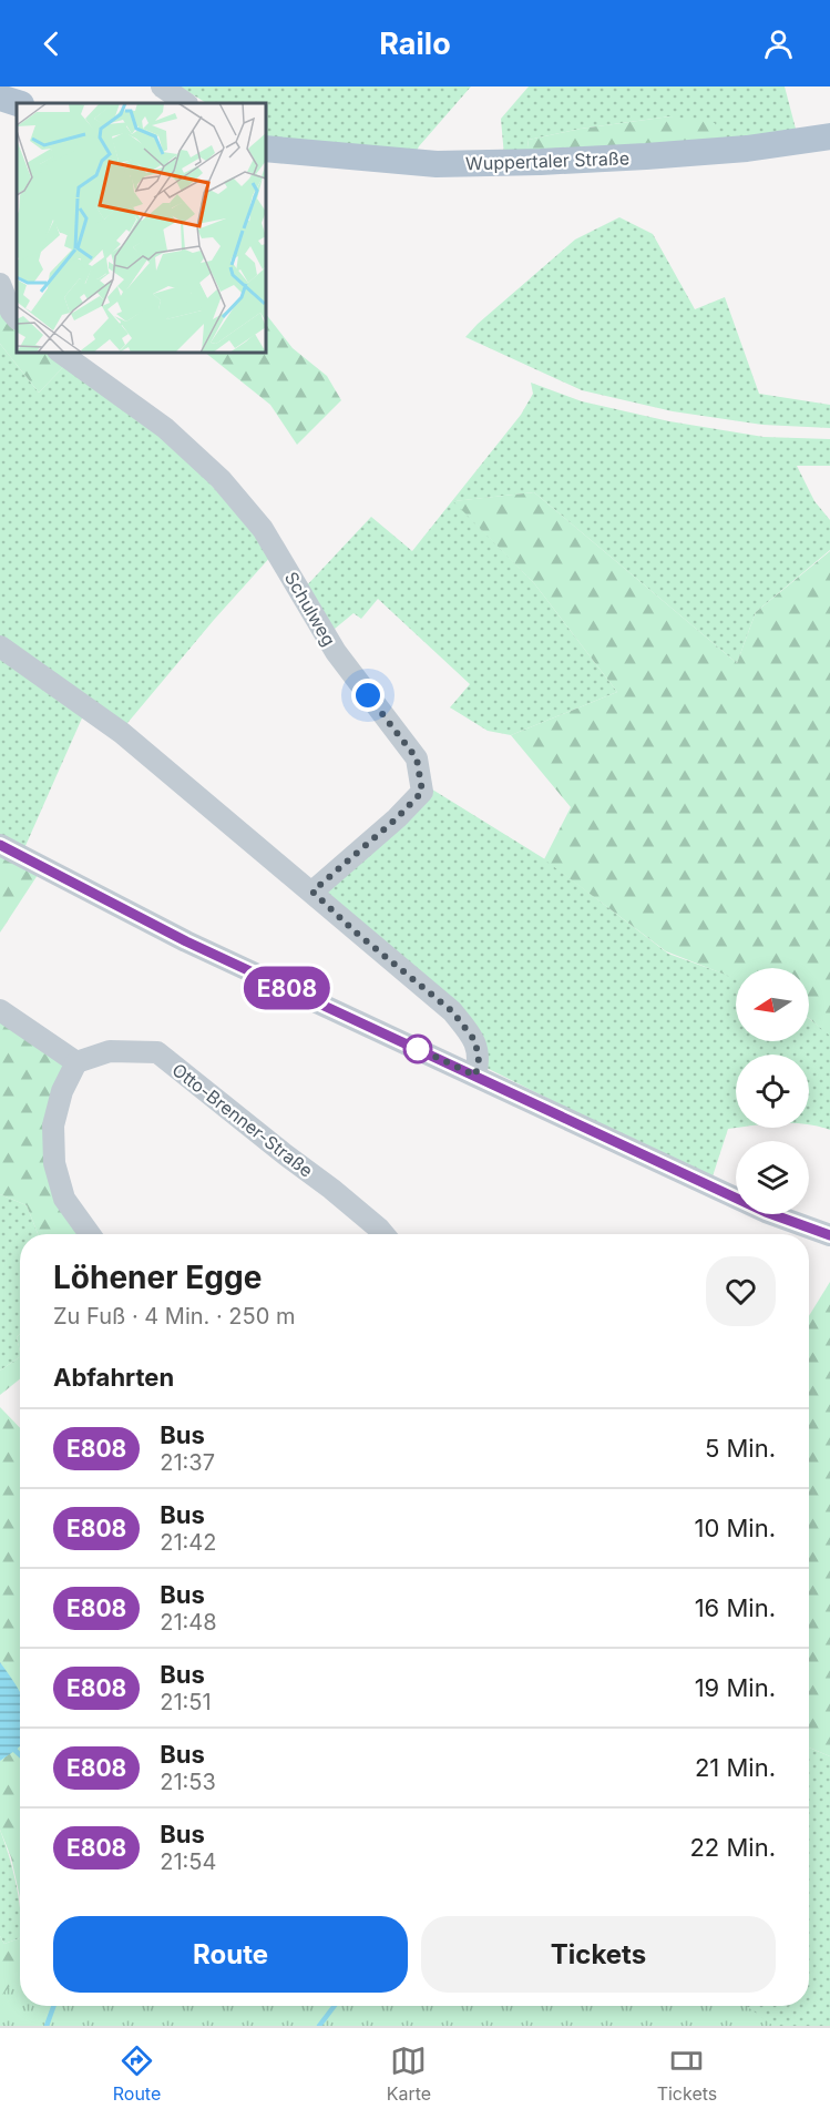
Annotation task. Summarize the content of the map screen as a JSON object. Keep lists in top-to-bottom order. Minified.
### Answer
{"streets":{"main road":["Wuppertaler Straße"],"street":["Schulweg","Otto-Brenner-Straße"]},"lines":["bus line E808"],"north":"left","page":{"header":"Railo","on_map":"E808","heading":[["Löhener Egge","Zu Fuß · 4 Min. · 250 m"],"Abfahrten"],"list":[{"mark":"E808","name":"Bus","note":"21:37","value":"5 Min."},{"mark":"E808","name":"Bus","note":"21:42","value":"10 Min."},{"mark":"E808","name":"Bus","note":"21:48","value":"16 Min."},{"mark":"E808","name":"Bus","note":"21:51","value":"19 Min."},{"mark":"E808","name":"Bus","note":"21:53","value":"21 Min."},{"mark":"E808","name":"Bus","note":"21:54","value":"22 Min."}],"buttons":["Route","Tickets"],"tabs":["Route","Karte","Tickets"]}}
